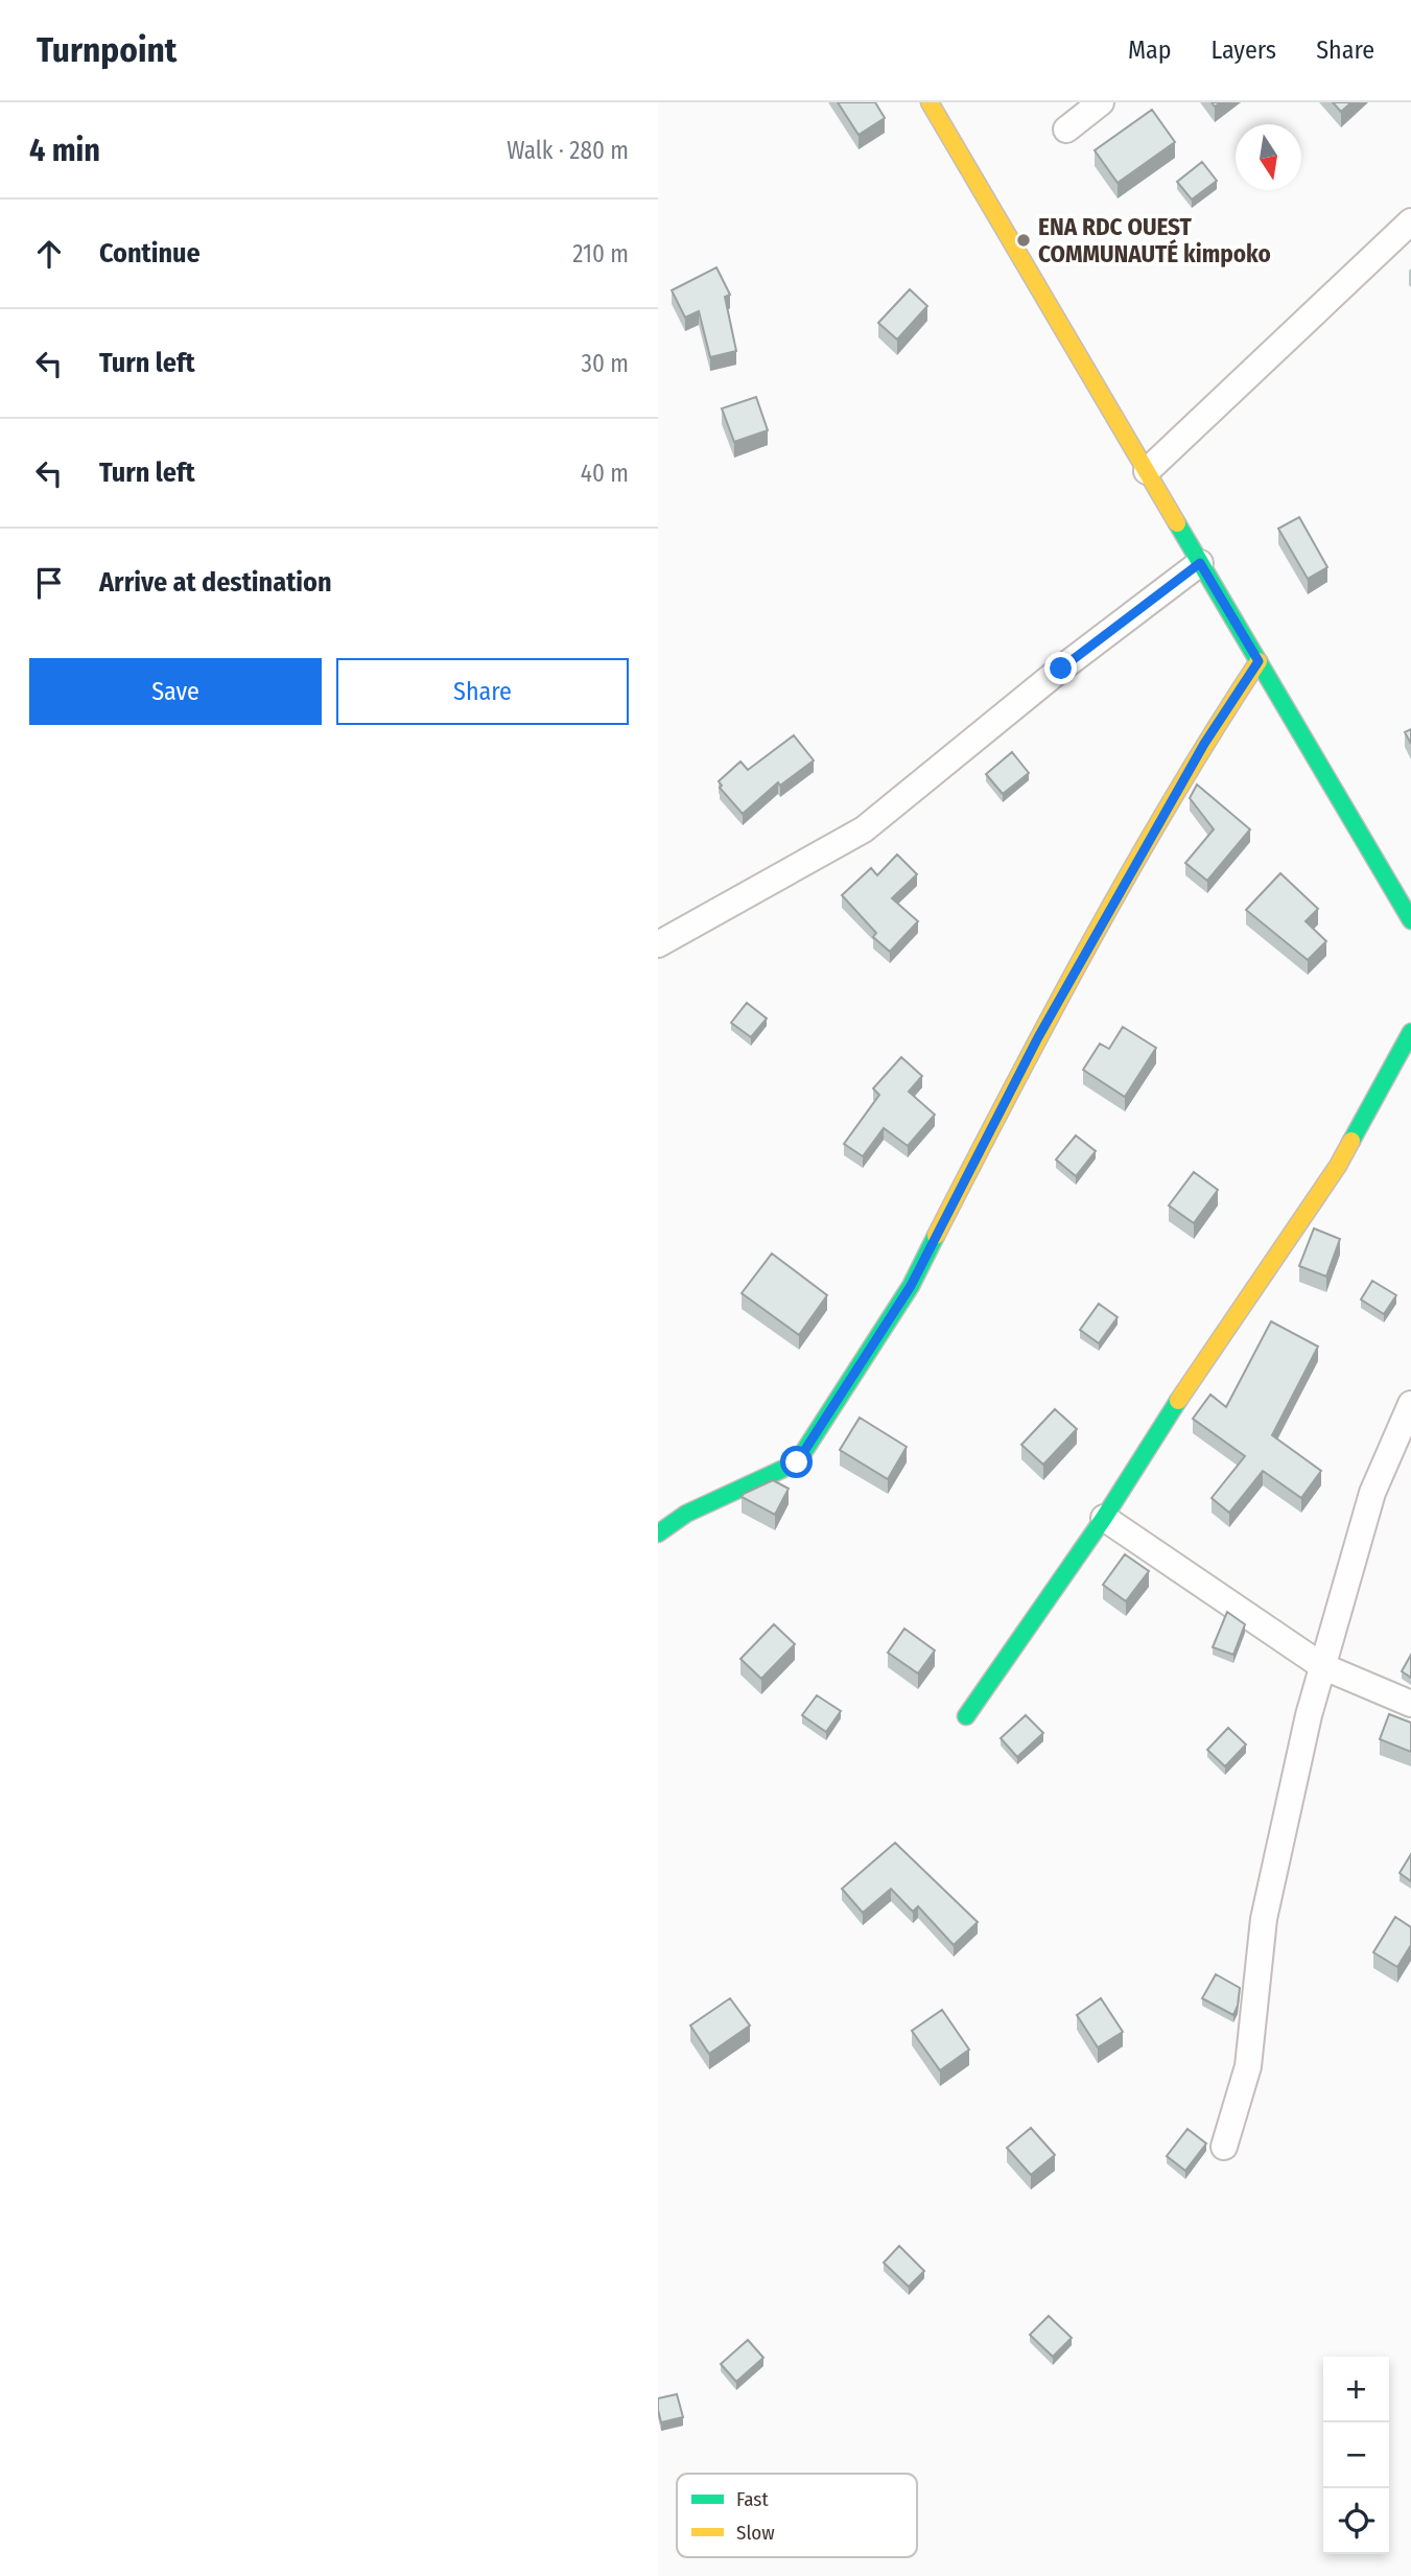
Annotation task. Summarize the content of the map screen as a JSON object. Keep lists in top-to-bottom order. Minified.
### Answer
{"places":["ENA RDC OUEST COMMUNAUTÉ kimpoko"],"legend":["Fast","Slow"],"north":"bottom","page":{"header":"Turnpoint","nav":["Map","Layers","Share"],"heading":["4 min","Walk · 280 m"],"list":[["Continue","210 m"],["Turn left","30 m"],["Turn left","40 m"],"Arrive at destination"],"buttons":["Save","Share"],"map_buttons":["+","−"]}}
